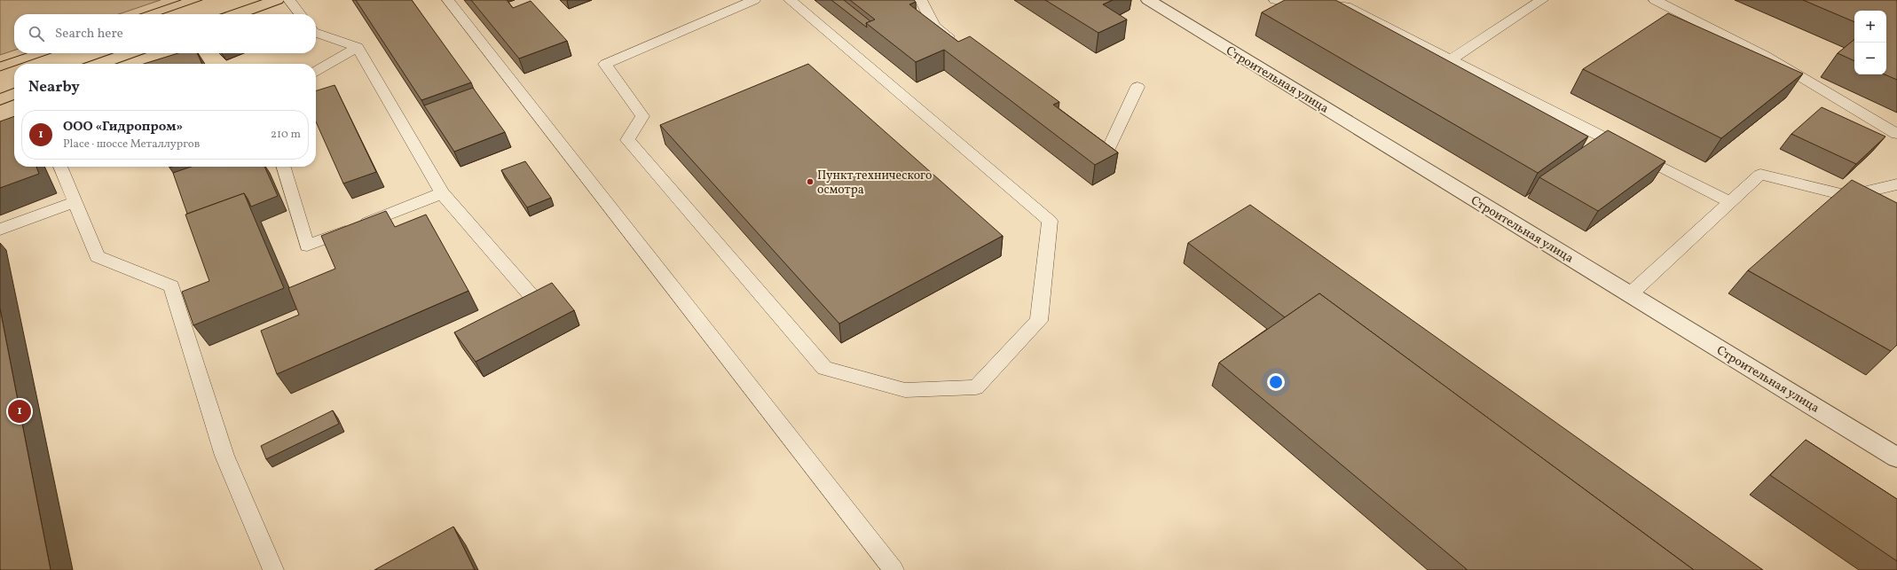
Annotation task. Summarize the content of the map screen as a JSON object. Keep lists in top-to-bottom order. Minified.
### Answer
{"streets":{"street":["Строительная улица"]},"places":["Пункт технического осмотра"],"page":{"map_buttons":["+","−"],"search":"Search here","heading":"Nearby","list":[{"mark":"1","name":"ООО «Гидропром»","note":"Place · шоссе Металлургов","value":"210 m"}],"pins":"1"}}
